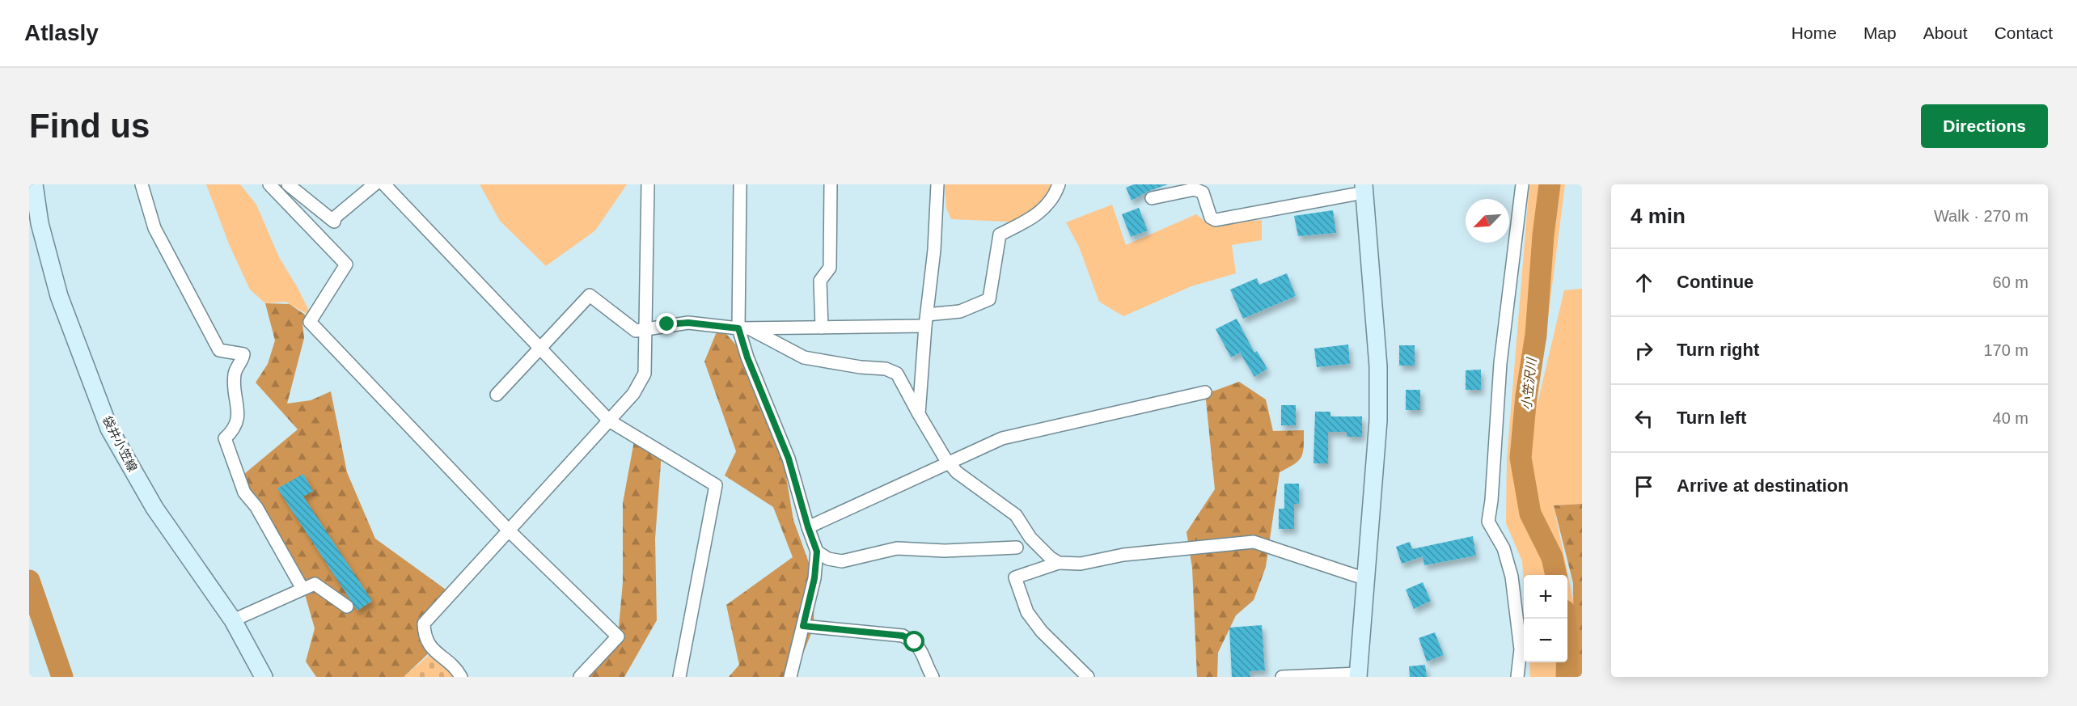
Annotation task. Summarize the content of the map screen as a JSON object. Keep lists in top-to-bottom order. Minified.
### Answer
{"streets":{"main road":["袋井小笠線"]},"water":["小笠沢川"],"north":"bottom left","page":{"header":"Atlasly","nav":["Home","Map","About","Contact"],"buttons":"Directions","title":"Find us","heading":["4 min","Walk · 270 m"],"list":[["Continue","60 m"],["Turn right","170 m"],["Turn left","40 m"],"Arrive at destination"],"map_buttons":["+","−"]}}
